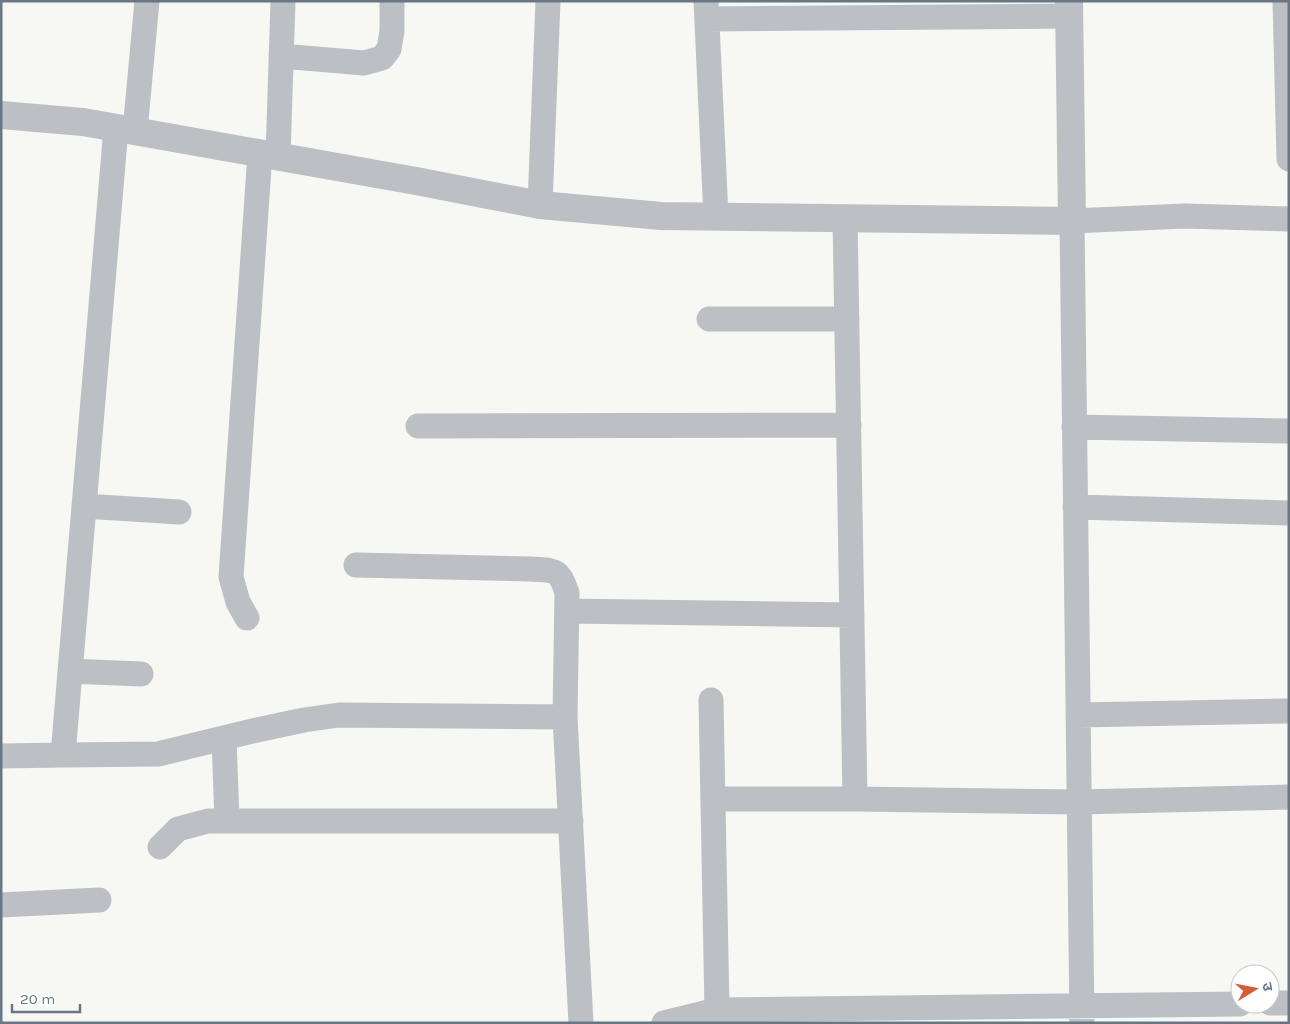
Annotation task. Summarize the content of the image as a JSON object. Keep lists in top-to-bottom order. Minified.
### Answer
{"scale_bar":"20 m","north":"right"}
